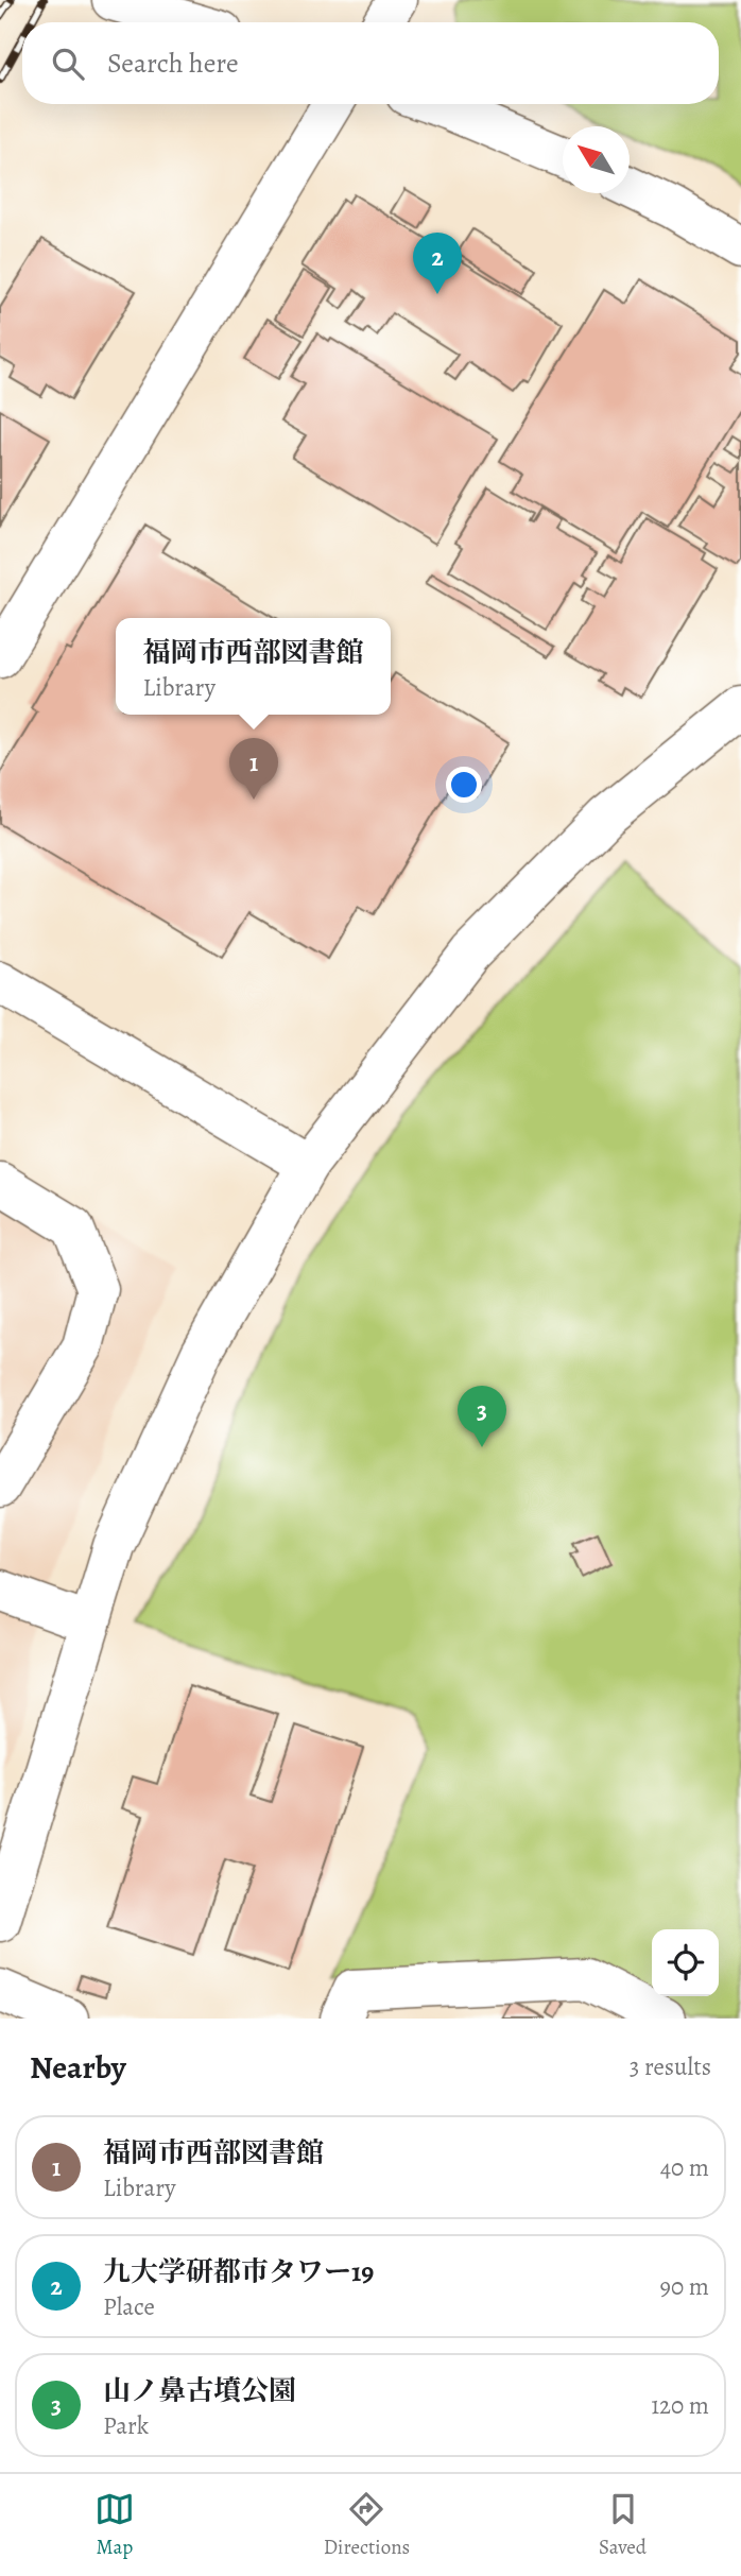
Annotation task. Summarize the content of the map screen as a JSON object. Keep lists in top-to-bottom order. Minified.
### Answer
{"north":"top left","page":{"search":"Search here","pins":["2","1","3"],"popup":["福岡市西部図書館","Library"],"heading":["Nearby","3 results"],"list":[{"mark":"1","name":"福岡市西部図書館","note":"Library","value":"40 m"},{"mark":"2","name":"九大学研都市タワー19","note":"Place","value":"90 m"},{"mark":"3","name":"山ノ鼻古墳公園","note":"Park","value":"120 m"}],"nav":["Map","Directions","Saved"]}}
